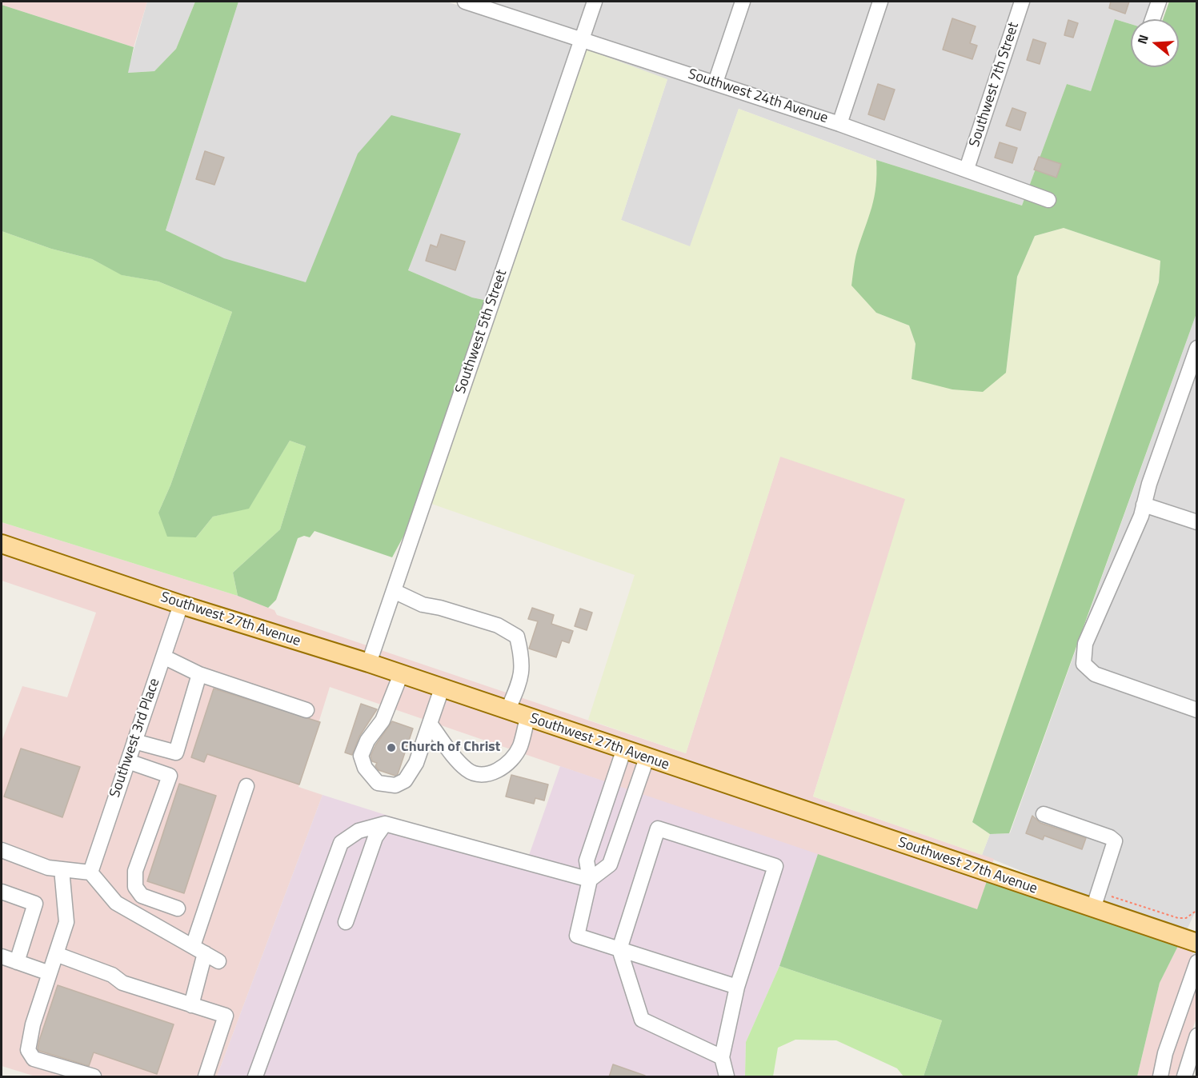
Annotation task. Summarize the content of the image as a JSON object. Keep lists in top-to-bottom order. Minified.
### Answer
{"streets":{"main road":["Southwest 27th Avenue"],"street":["Southwest 7th Street","Southwest 24th Avenue","Southwest 5th Street","Southwest 3rd Place"]},"crossings":[["Southwest 7th Street","Southwest 24th Avenue"],["Southwest 24th Avenue","Southwest 5th Street"],["Southwest 5th Street","Southwest 27th Avenue"],["Southwest 27th Avenue","Southwest 3rd Place"]],"places":["Church of Christ"],"north":"left"}
